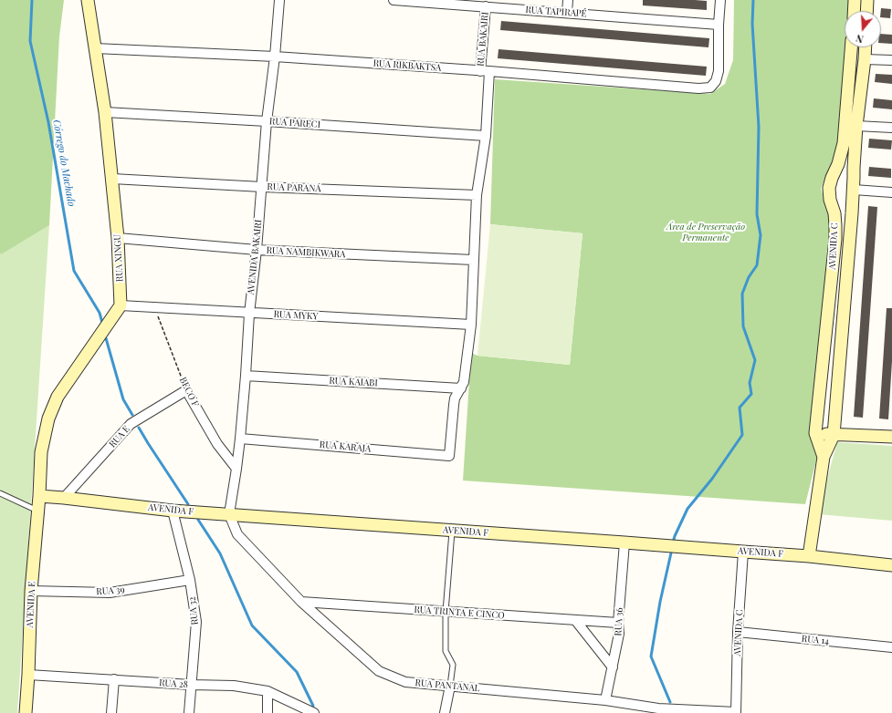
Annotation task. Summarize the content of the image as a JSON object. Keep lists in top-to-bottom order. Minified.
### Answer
{"streets":{"street":["RUA TAPIRAPÉ","RUA BAKAIRI","RUA RIKBAKTSA","RUA PARECI","RUA PARANÁ","AVENIDA C","RUA NAMBIKWARA","AVENIDA BAKAIRI","RUA XINGU","RUA MYKY","RUA KAIABI","BECO F","RUA E","RUA KARAJA","AVENIDA F","RUA 39","AVENIDA E","RUA 32","RUA TRINTA E CINCO","RUA 36","RUA 14","RUA 28","RUA PANTANAL"]},"crossings":[["RUA TAPIRAPÉ","RUA BAKAIRI"],["RUA TAPIRAPÉ","RUA RIKBAKTSA"],["RUA BAKAIRI","RUA RIKBAKTSA"],["RUA BAKAIRI","RUA PARECI"],["RUA BAKAIRI","RUA PARANÁ"],["RUA BAKAIRI","RUA NAMBIKWARA"],["RUA BAKAIRI","RUA MYKY"],["RUA BAKAIRI","RUA KAIABI"],["RUA BAKAIRI","RUA KARAJA"],["RUA RIKBAKTSA","AVENIDA BAKAIRI"],["RUA RIKBAKTSA","RUA XINGU"],["RUA PARECI","AVENIDA BAKAIRI"],["RUA PARECI","RUA XINGU"],["RUA PARANÁ","AVENIDA BAKAIRI"],["RUA PARANÁ","RUA XINGU"],["AVENIDA C","AVENIDA F"],["AVENIDA C","RUA 14"],["AVENIDA C","RUA PANTANAL"],["RUA NAMBIKWARA","AVENIDA BAKAIRI"],["RUA NAMBIKWARA","RUA XINGU"],["AVENIDA BAKAIRI","RUA MYKY"],["AVENIDA BAKAIRI","RUA KAIABI"],["AVENIDA BAKAIRI","BECO F"],["AVENIDA BAKAIRI","RUA KARAJA"],["AVENIDA BAKAIRI","AVENIDA F"],["AVENIDA BAKAIRI","RUA PANTANAL"],["RUA XINGU","RUA MYKY"],["RUA MYKY","BECO F"],["BECO F","RUA E"],["RUA E","AVENIDA F"],["AVENIDA F","AVENIDA E"],["AVENIDA F","RUA 32"],["AVENIDA F","RUA 36"],["AVENIDA F","RUA PANTANAL"],["RUA 39","AVENIDA E"],["RUA 39","RUA 32"],["AVENIDA E","RUA 28"],["RUA 32","RUA 28"],["RUA TRINTA E CINCO","RUA 36"],["RUA TRINTA E CINCO","RUA PANTANAL"],["RUA 36","RUA PANTANAL"]],"water":["Córrego do Machado"],"parks":["Área de Preservação Permanente"],"north":"bottom"}
